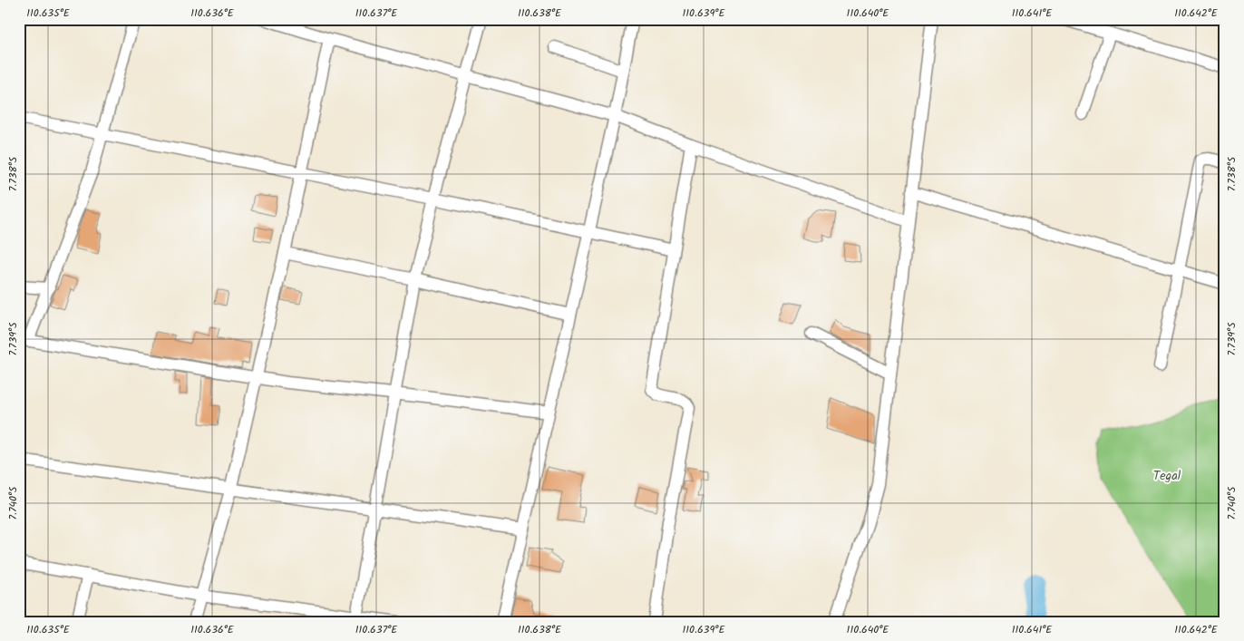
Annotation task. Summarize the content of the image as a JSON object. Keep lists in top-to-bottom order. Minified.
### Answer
{"parks":["Tegal"],"coordinates":["110.635°E","110.636°E","110.637°E","110.638°E","110.639°E","110.640°E","110.641°E","110.642°E","7.738°S","7.739°S","7.740°S"]}
